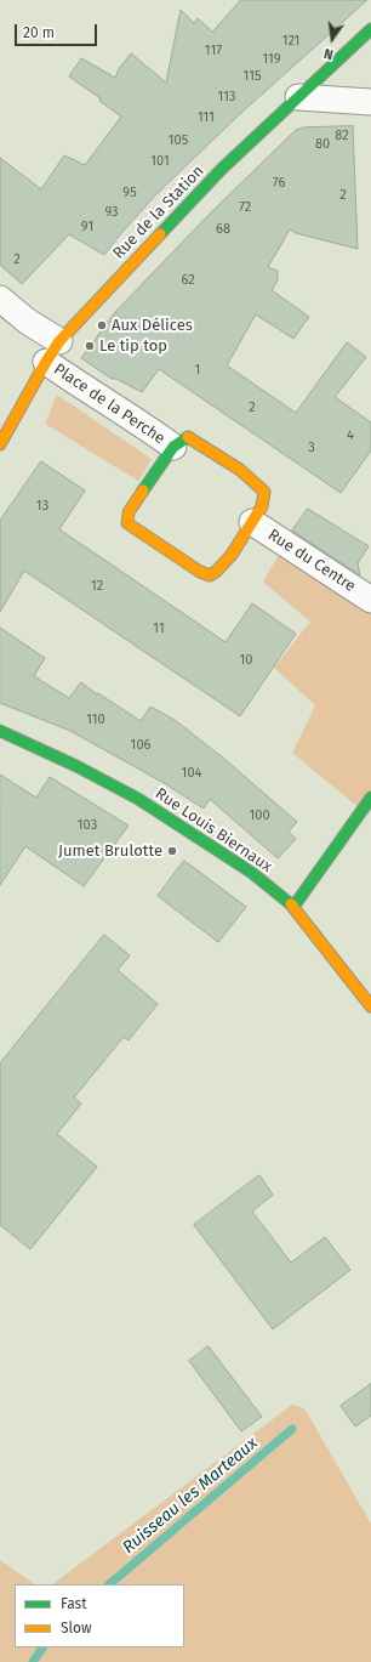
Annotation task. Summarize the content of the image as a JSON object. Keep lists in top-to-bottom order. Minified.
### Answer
{"streets":{"street":["Rue de la Station","Place de la Perche","Rue du Centre","Rue Louis Biernaux"]},"crossings":[["Rue de la Station","Place de la Perche"],["Place de la Perche","Rue du Centre"]],"water":["Ruisseau les Marteaux"],"places":["Aux Délices","Le tip top","Jumet Brulotte"],"house_numbers":["121","117","119","115","113","111","82","105","80","101","76","95","2","72","93","91","68","2","62","1","2","4","3","13","12","11","10","110","106","104","100","103"],"legend":["Fast","Slow"],"scale_bar":"20 m","north":"bottom"}
